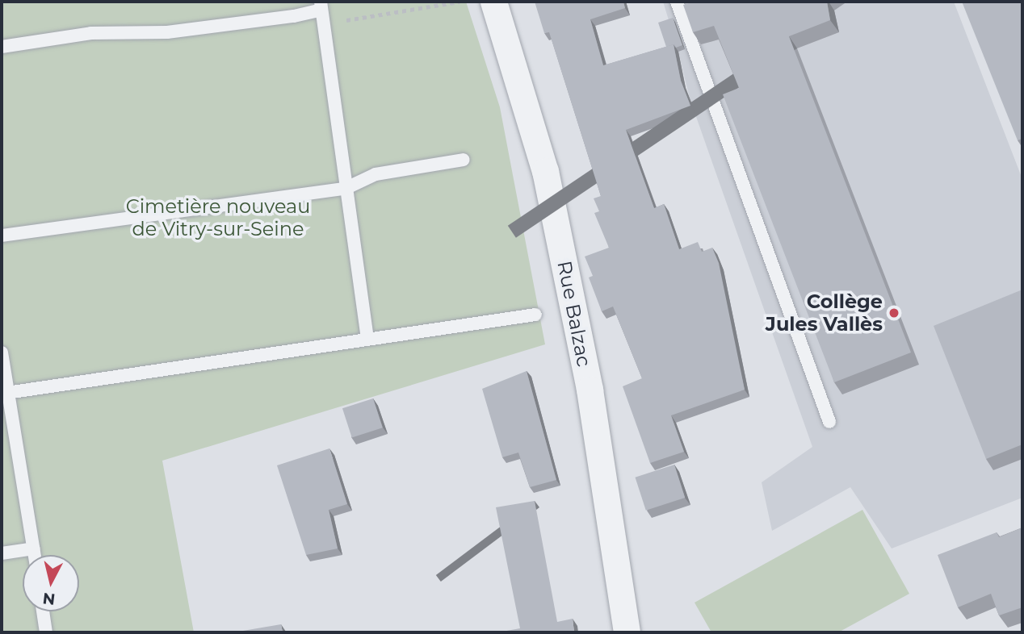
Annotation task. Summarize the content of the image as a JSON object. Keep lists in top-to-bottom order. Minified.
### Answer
{"streets":{"street":["Rue Balzac"]},"parks":["Cimetière nouveau de Vitry-sur-Seine"],"places":["Collège Jules Vallès"],"north":"bottom"}
